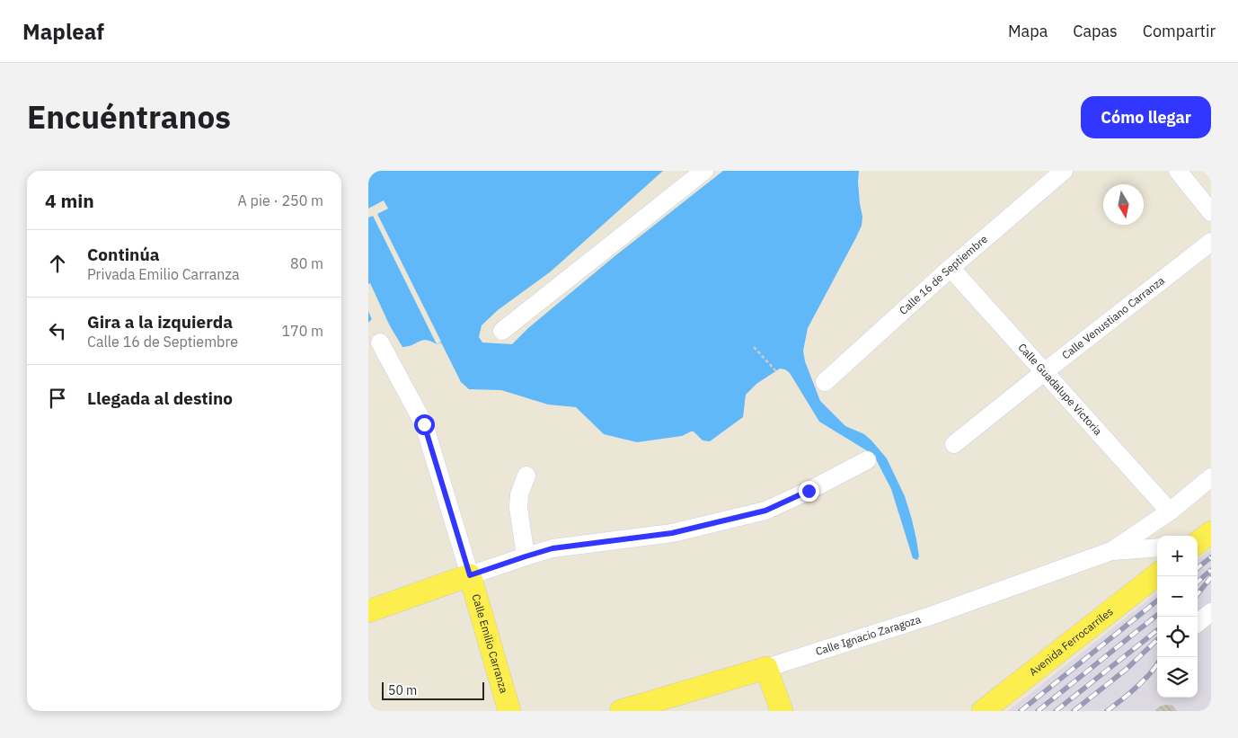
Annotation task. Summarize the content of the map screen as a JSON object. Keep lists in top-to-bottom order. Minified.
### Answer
{"streets":{"main road":["Calle Ignacio Zaragoza","Avenida Ferrocarriles","Calle Emilio Carranza"],"street":["Calle 16 de Septiembre","Calle Venustiano Carranza","Calle Guadalupe Victoria"]},"crossings":[["Calle 16 de Septiembre","Calle Guadalupe Victoria"],["Calle Venustiano Carranza","Calle Guadalupe Victoria"]],"scale_bar":"50 m","north":"bottom","page":{"header":"Mapleaf","nav":["Mapa","Capas","Compartir"],"title":"Encuéntranos","buttons":"Cómo llegar","heading":["4 min","A pie · 250 m"],"list":[["Continúa","Privada Emilio Carranza","80 m"],["Gira a la izquierda","Calle 16 de Septiembre","170 m"],"Llegada al destino"],"map_buttons":["+","−"],"scale":"50 m"}}
